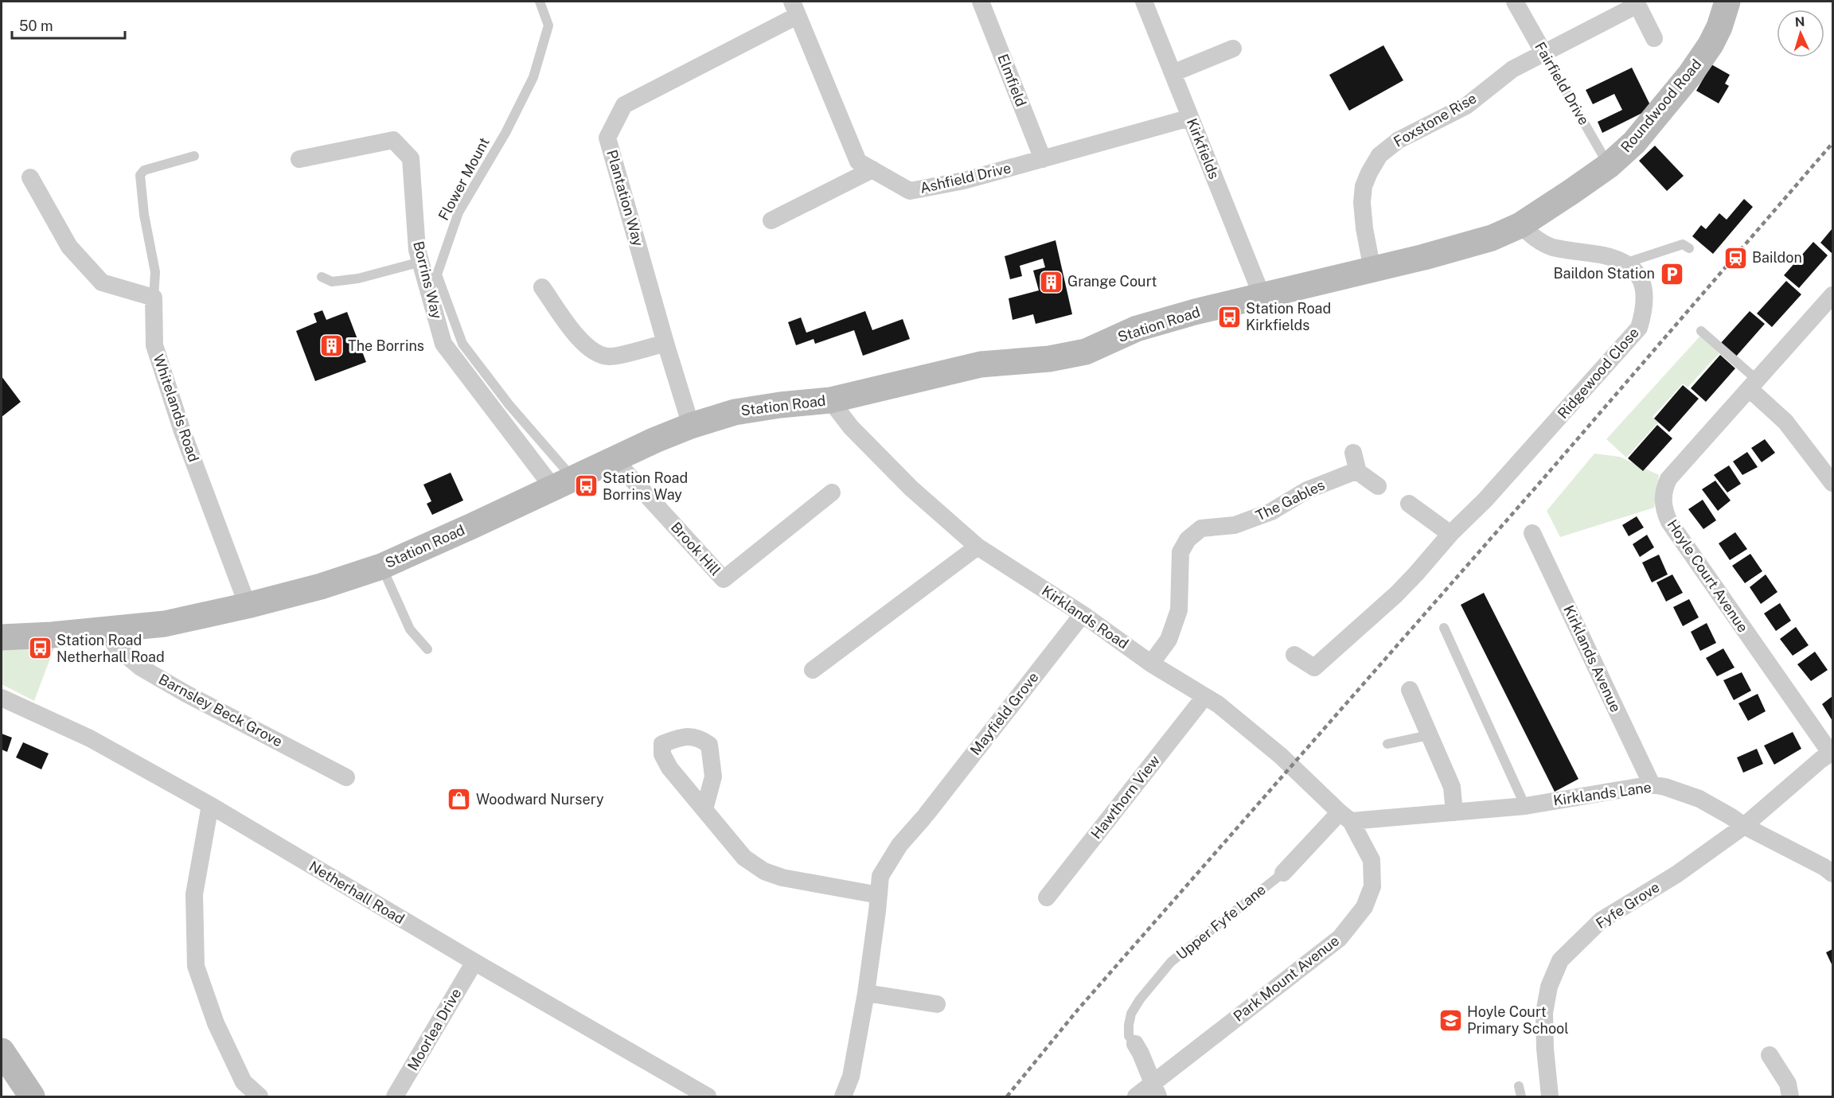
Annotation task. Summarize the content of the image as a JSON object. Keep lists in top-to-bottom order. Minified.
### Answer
{"streets":{"street":["Elmfield","Fairfield Drive","Roundwood Road","Foxstone Rise","Kirkfields","Ashfield Drive","Plantation Way","Borrins Way","Station Road","Ridgewood Close","Whitelands Road","The Gables","Brook Hill","Hoyle Court Avenue","Kirklands Road","Kirklands Avenue","Barnsley Beck Grove","Mayfield Grove","Kirklands Lane","Hawthorn View","Netherhall Road","Fyfe Grove","Upper Fyfe Lane","Park Mount Avenue","Moorlea Drive"],"lane":["Flower Mount"]},"crossings":[["Elmfield","Ashfield Drive"],["Fairfield Drive","Roundwood Road"],["Fairfield Drive","Foxstone Rise"],["Roundwood Road","Station Road"],["Foxstone Rise","Station Road"],["Kirkfields","Ashfield Drive"],["Kirkfields","Station Road"],["Ashfield Drive","Plantation Way"],["Flower Mount","Borrins Way"],["Flower Mount","Station Road"],["Plantation Way","Station Road"],["Borrins Way","Station Road"],["Station Road","Ridgewood Close"],["Station Road","Whitelands Road"],["Station Road","Brook Hill"],["Station Road","Kirklands Road"],["Station Road","Barnsley Beck Grove"],["The Gables","Kirklands Road"],["Hoyle Court Avenue","Fyfe Grove"],["Kirklands Road","Mayfield Grove"],["Kirklands Road","Kirklands Lane"],["Kirklands Road","Hawthorn View"],["Kirklands Road","Upper Fyfe Lane"],["Kirklands Road","Park Mount Avenue"],["Kirklands Avenue","Kirklands Lane"],["Kirklands Lane","Fyfe Grove"],["Kirklands Lane","Upper Fyfe Lane"],["Kirklands Lane","Park Mount Avenue"],["Netherhall Road","Moorlea Drive"],["Upper Fyfe Lane","Park Mount Avenue"]],"places":{"station":["Baildon"],"parking":["Baildon Station"],"building":["Grange Court","The Borrins"],"bus stop":["Station Road Kirkfields","Station Road Borrins Way","Station Road Netherhall Road"],"shop":["Woodward Nursery"],"school or university":["Hoyle Court Primary School"]},"scale_bar":"50 m","north":"top"}
